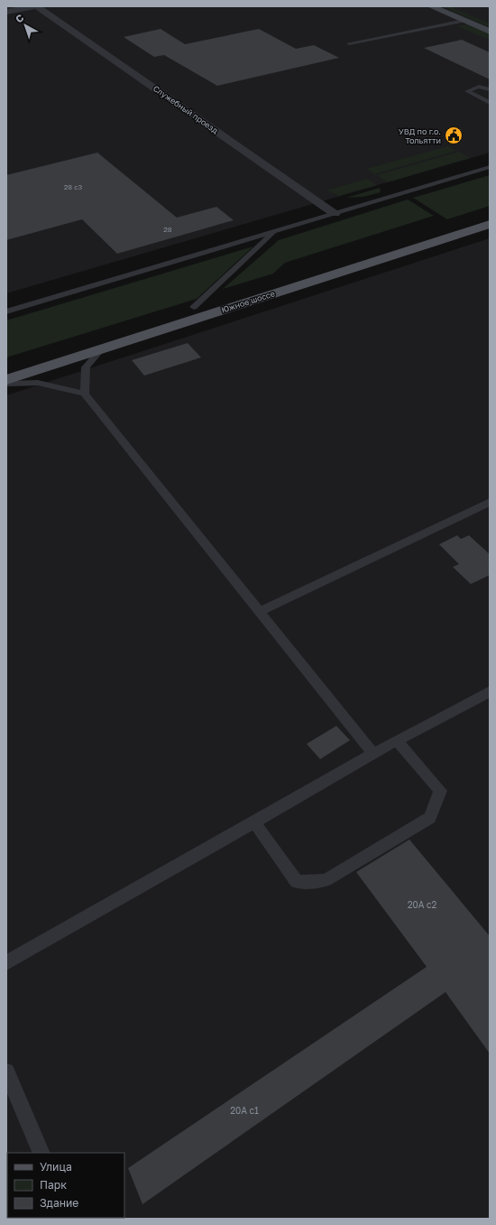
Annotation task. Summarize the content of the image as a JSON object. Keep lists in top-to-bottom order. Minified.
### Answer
{"streets":{"main road":["Южное шоссе"],"street":["Служебный проезд"]},"places":{"public building":["УВД по г.о. Тольятти"]},"house_numbers":["28 с3","28","20А с2","20А с1"],"legend":["Улица","Парк","Здание"],"north":"top left"}
